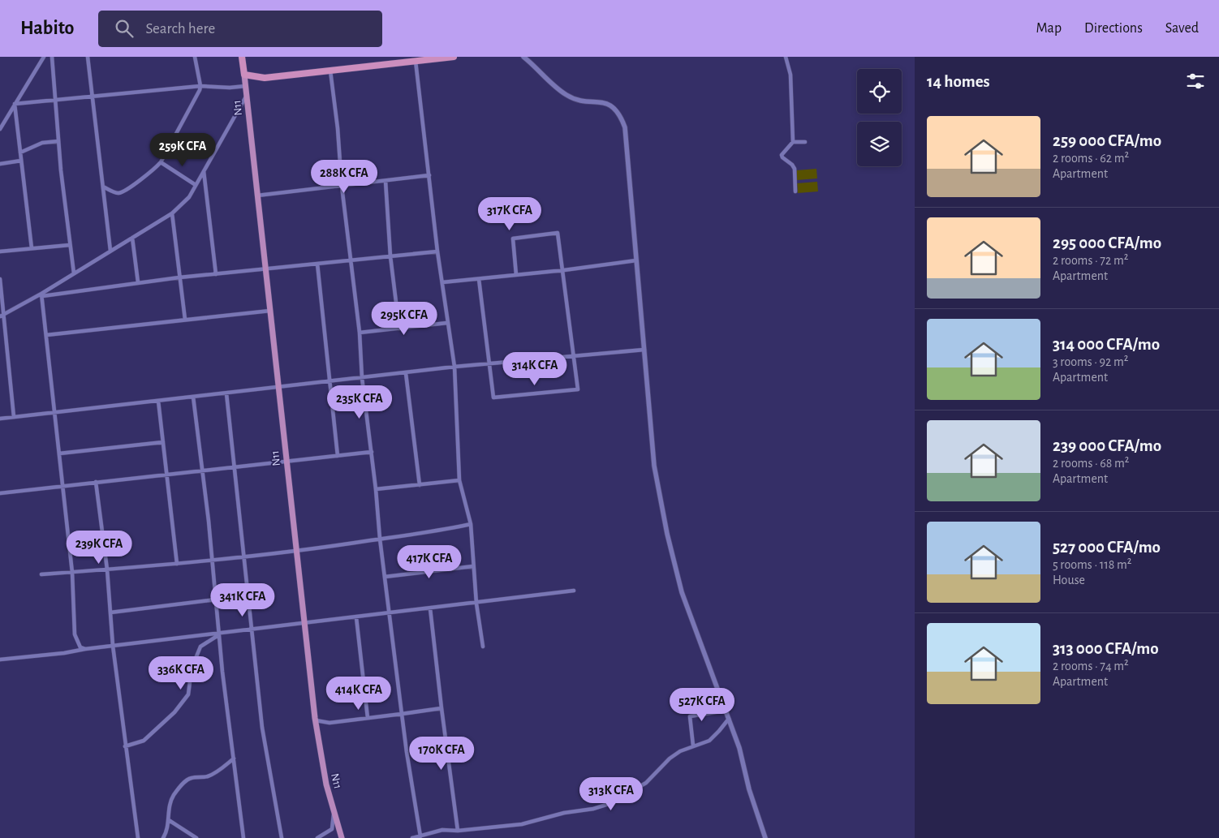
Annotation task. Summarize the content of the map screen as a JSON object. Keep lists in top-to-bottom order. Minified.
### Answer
{"streets":{"main road":["N11"]},"page":{"header":"Habito","search":"Search here","nav":["Map","Directions","Saved"],"heading":"14 homes","list":[{"name":"259 000 CFA/mo","note":"2 rooms · 62 m² · Apartment"},{"name":"295 000 CFA/mo","note":"2 rooms · 72 m² · Apartment"},{"name":"314 000 CFA/mo","note":"3 rooms · 92 m² · Apartment"},{"name":"239 000 CFA/mo","note":"2 rooms · 68 m² · Apartment"},{"name":"527 000 CFA/mo","note":"5 rooms · 118 m² · House"},{"name":"313 000 CFA/mo","note":"2 rooms · 74 m² · Apartment"}],"price":["259K CFA","288K CFA","317K CFA","295K CFA","314K CFA","235K CFA","239K CFA","417K CFA","341K CFA","336K CFA","414K CFA","527K CFA","170K CFA","313K CFA"]}}
